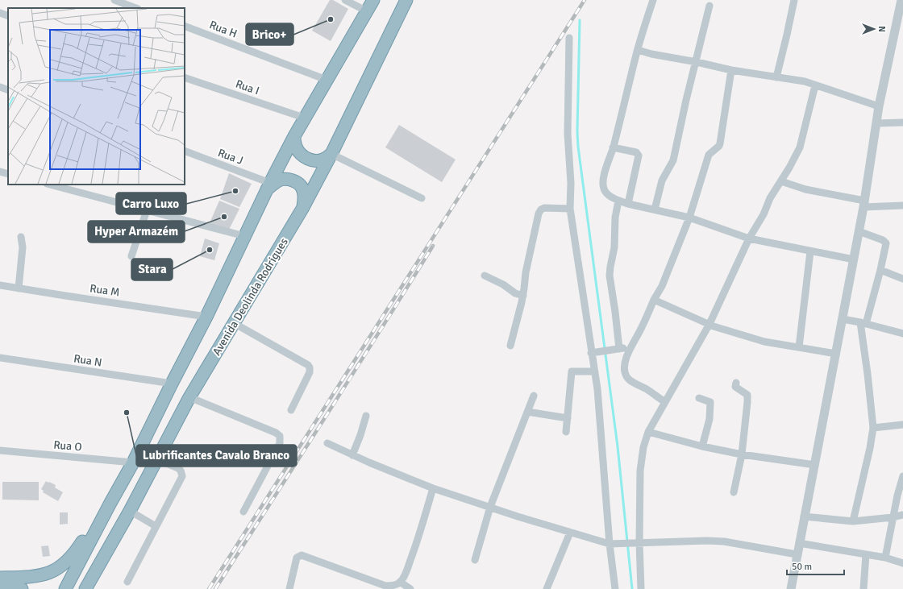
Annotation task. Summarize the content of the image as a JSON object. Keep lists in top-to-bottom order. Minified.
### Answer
{"streets":{"highway":["Avenida Deolinda Rodrigues"],"street":["Rua H","Rua I","Rua J","Rua M","Rua N","Rua O"]},"places":["Brico+","Carro Luxo","Hyper Armazém","Stara","Lubrificantes Cavalo Branco"],"scale_bar":"50 m","north":"right"}
